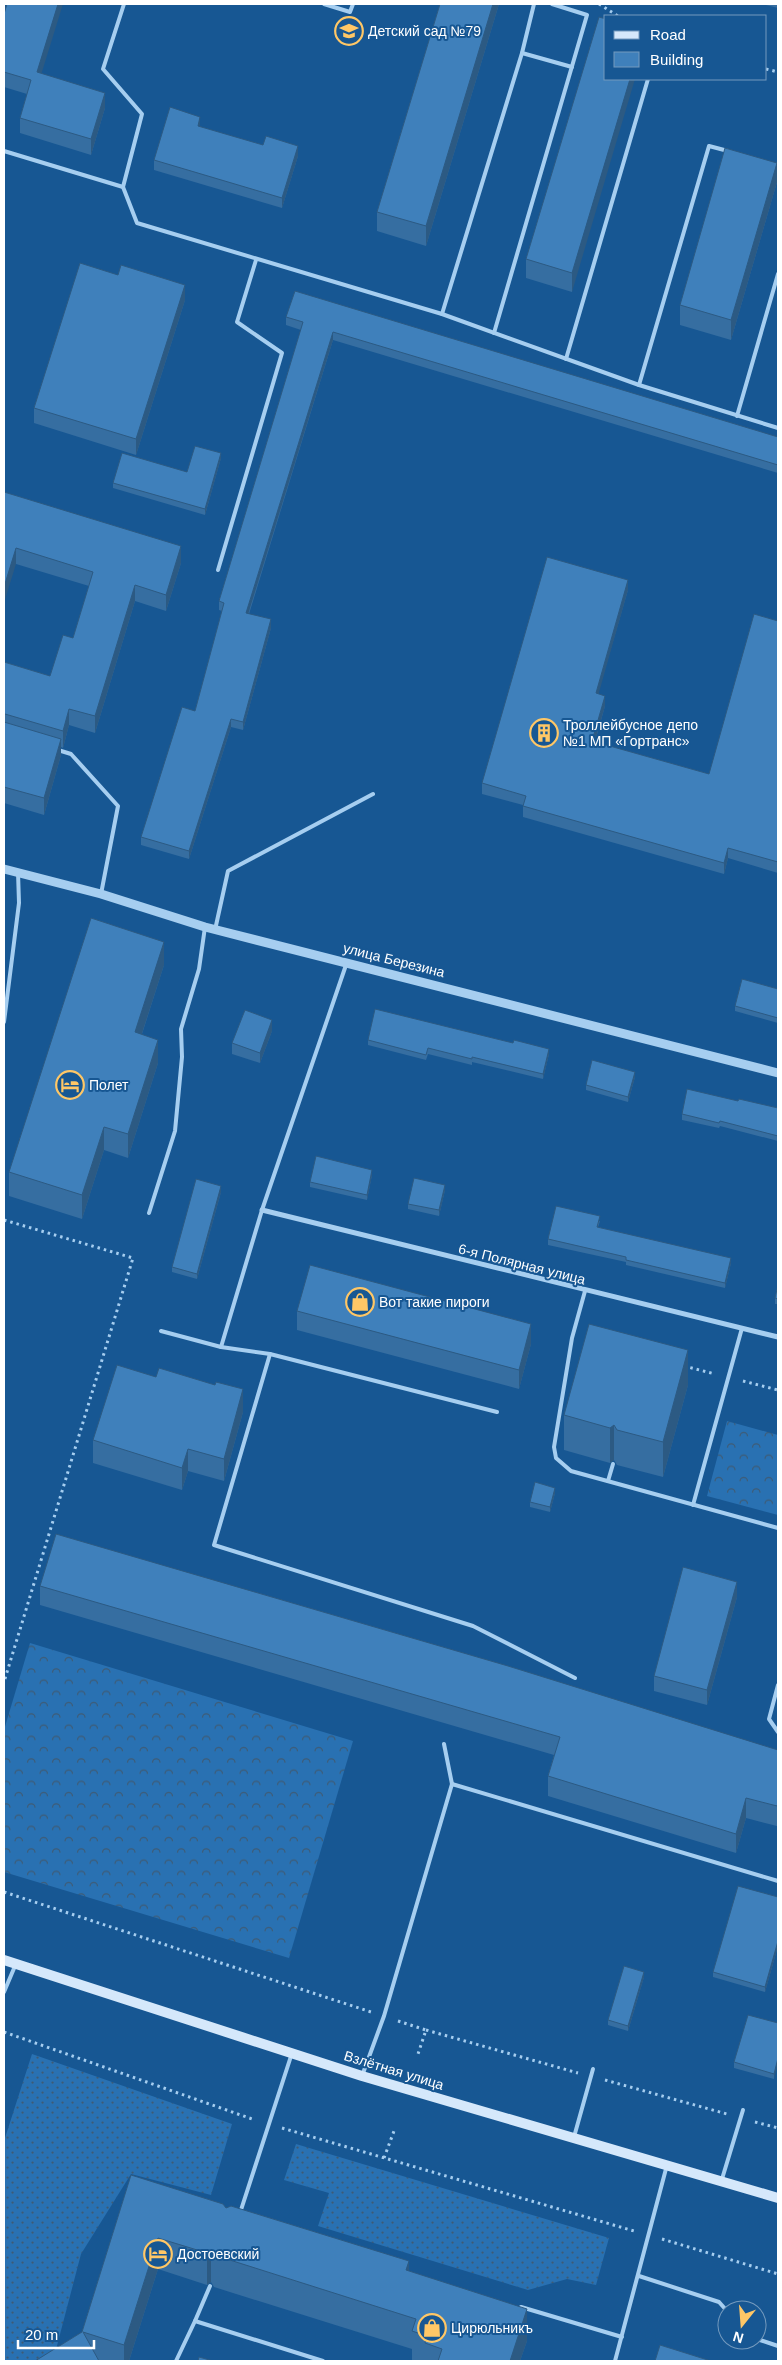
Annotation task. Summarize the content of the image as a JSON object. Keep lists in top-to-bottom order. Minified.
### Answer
{"streets":{"main road":["Взлётная улица"],"street":["улица Березина","6-я Полярная улица"]},"places":{"school or university":["Детский сад №79"],"building":["Троллейбусное депо №1 МП «Гортранс»"],"hotel":["Полет","Достоевский"],"shop":["Вот такие пироги","Цирюльникъ"]},"legend":["Road","Building"],"scale_bar":"20 m","north":"bottom"}
